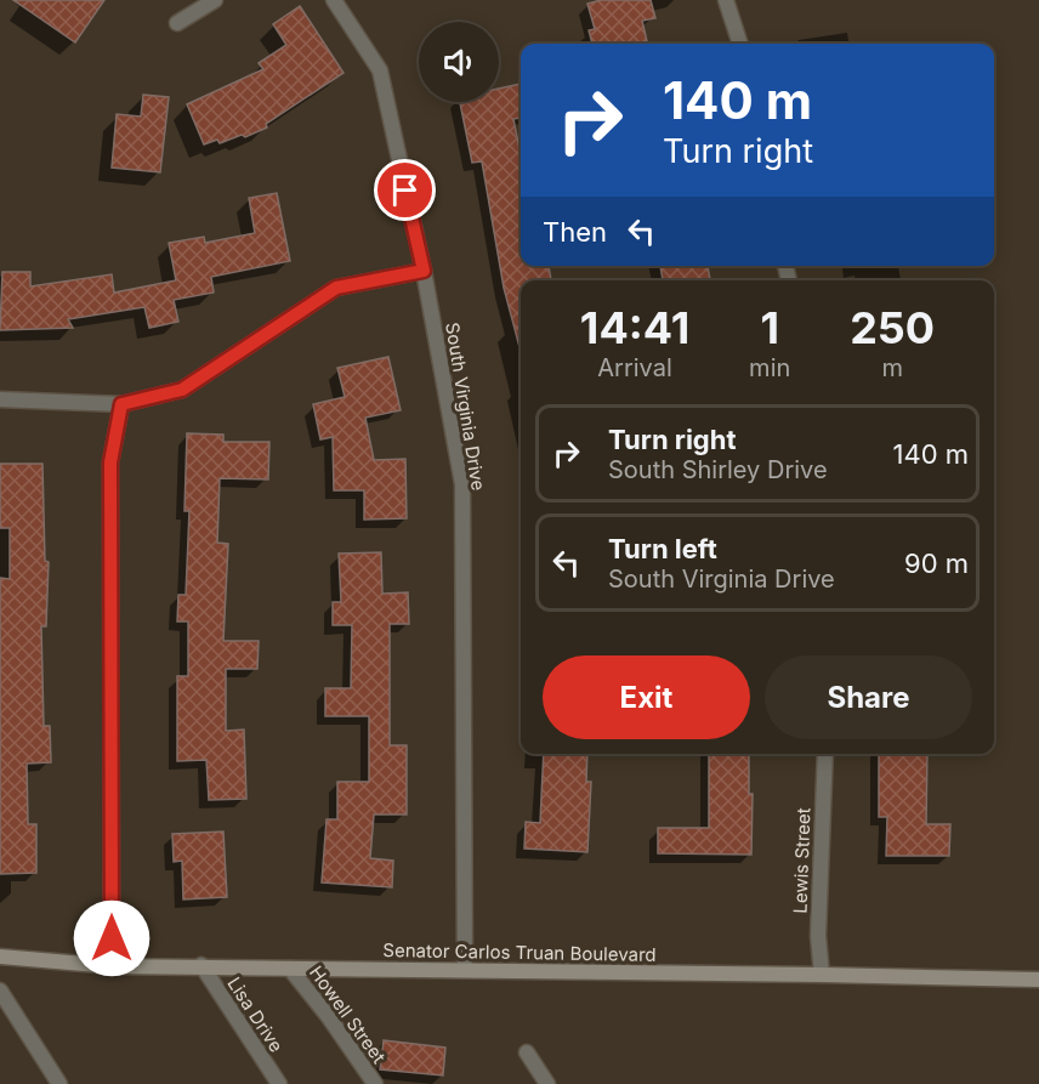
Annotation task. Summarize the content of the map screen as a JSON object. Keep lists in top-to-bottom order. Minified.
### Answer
{"streets":{"main road":["Senator Carlos Truan Boulevard"],"street":["South Virginia Drive","Lewis Street","Lisa Drive","Howell Street"]},"crossings":[["South Virginia Drive","Senator Carlos Truan Boulevard"],["Lewis Street","Senator Carlos Truan Boulevard"],["Senator Carlos Truan Boulevard","Lisa Drive"],["Senator Carlos Truan Boulevard","Howell Street"]],"page":{"turn":["140 m","Turn right"],"then":"Then","eta":["14:41","Arrival","1","min","250","m"],"list":[{"name":"Turn right","note":"South Shirley Drive","value":"140 m"},{"name":"Turn left","note":"South Virginia Drive","value":"90 m"}],"buttons":["Exit","Share"]}}
